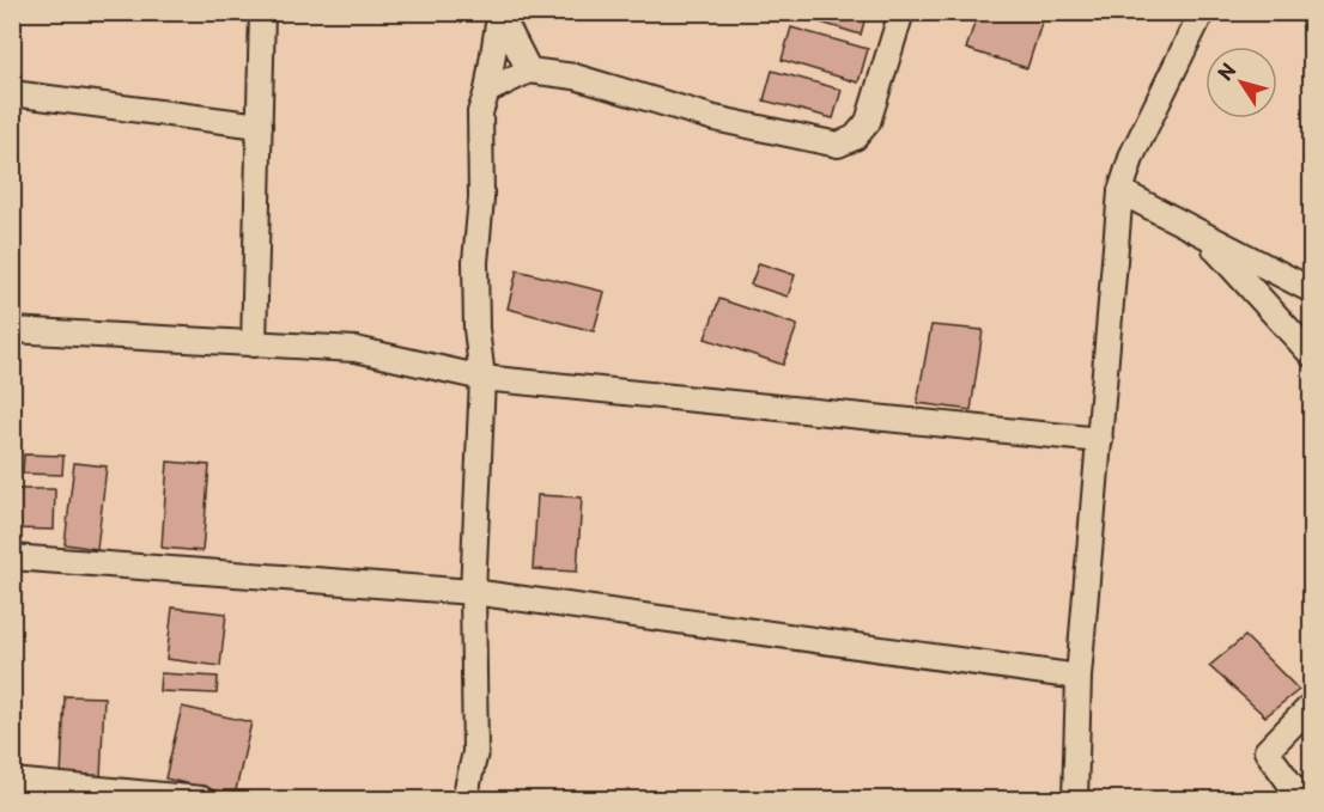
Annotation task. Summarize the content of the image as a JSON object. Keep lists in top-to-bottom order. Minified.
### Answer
{"north":"top left"}
